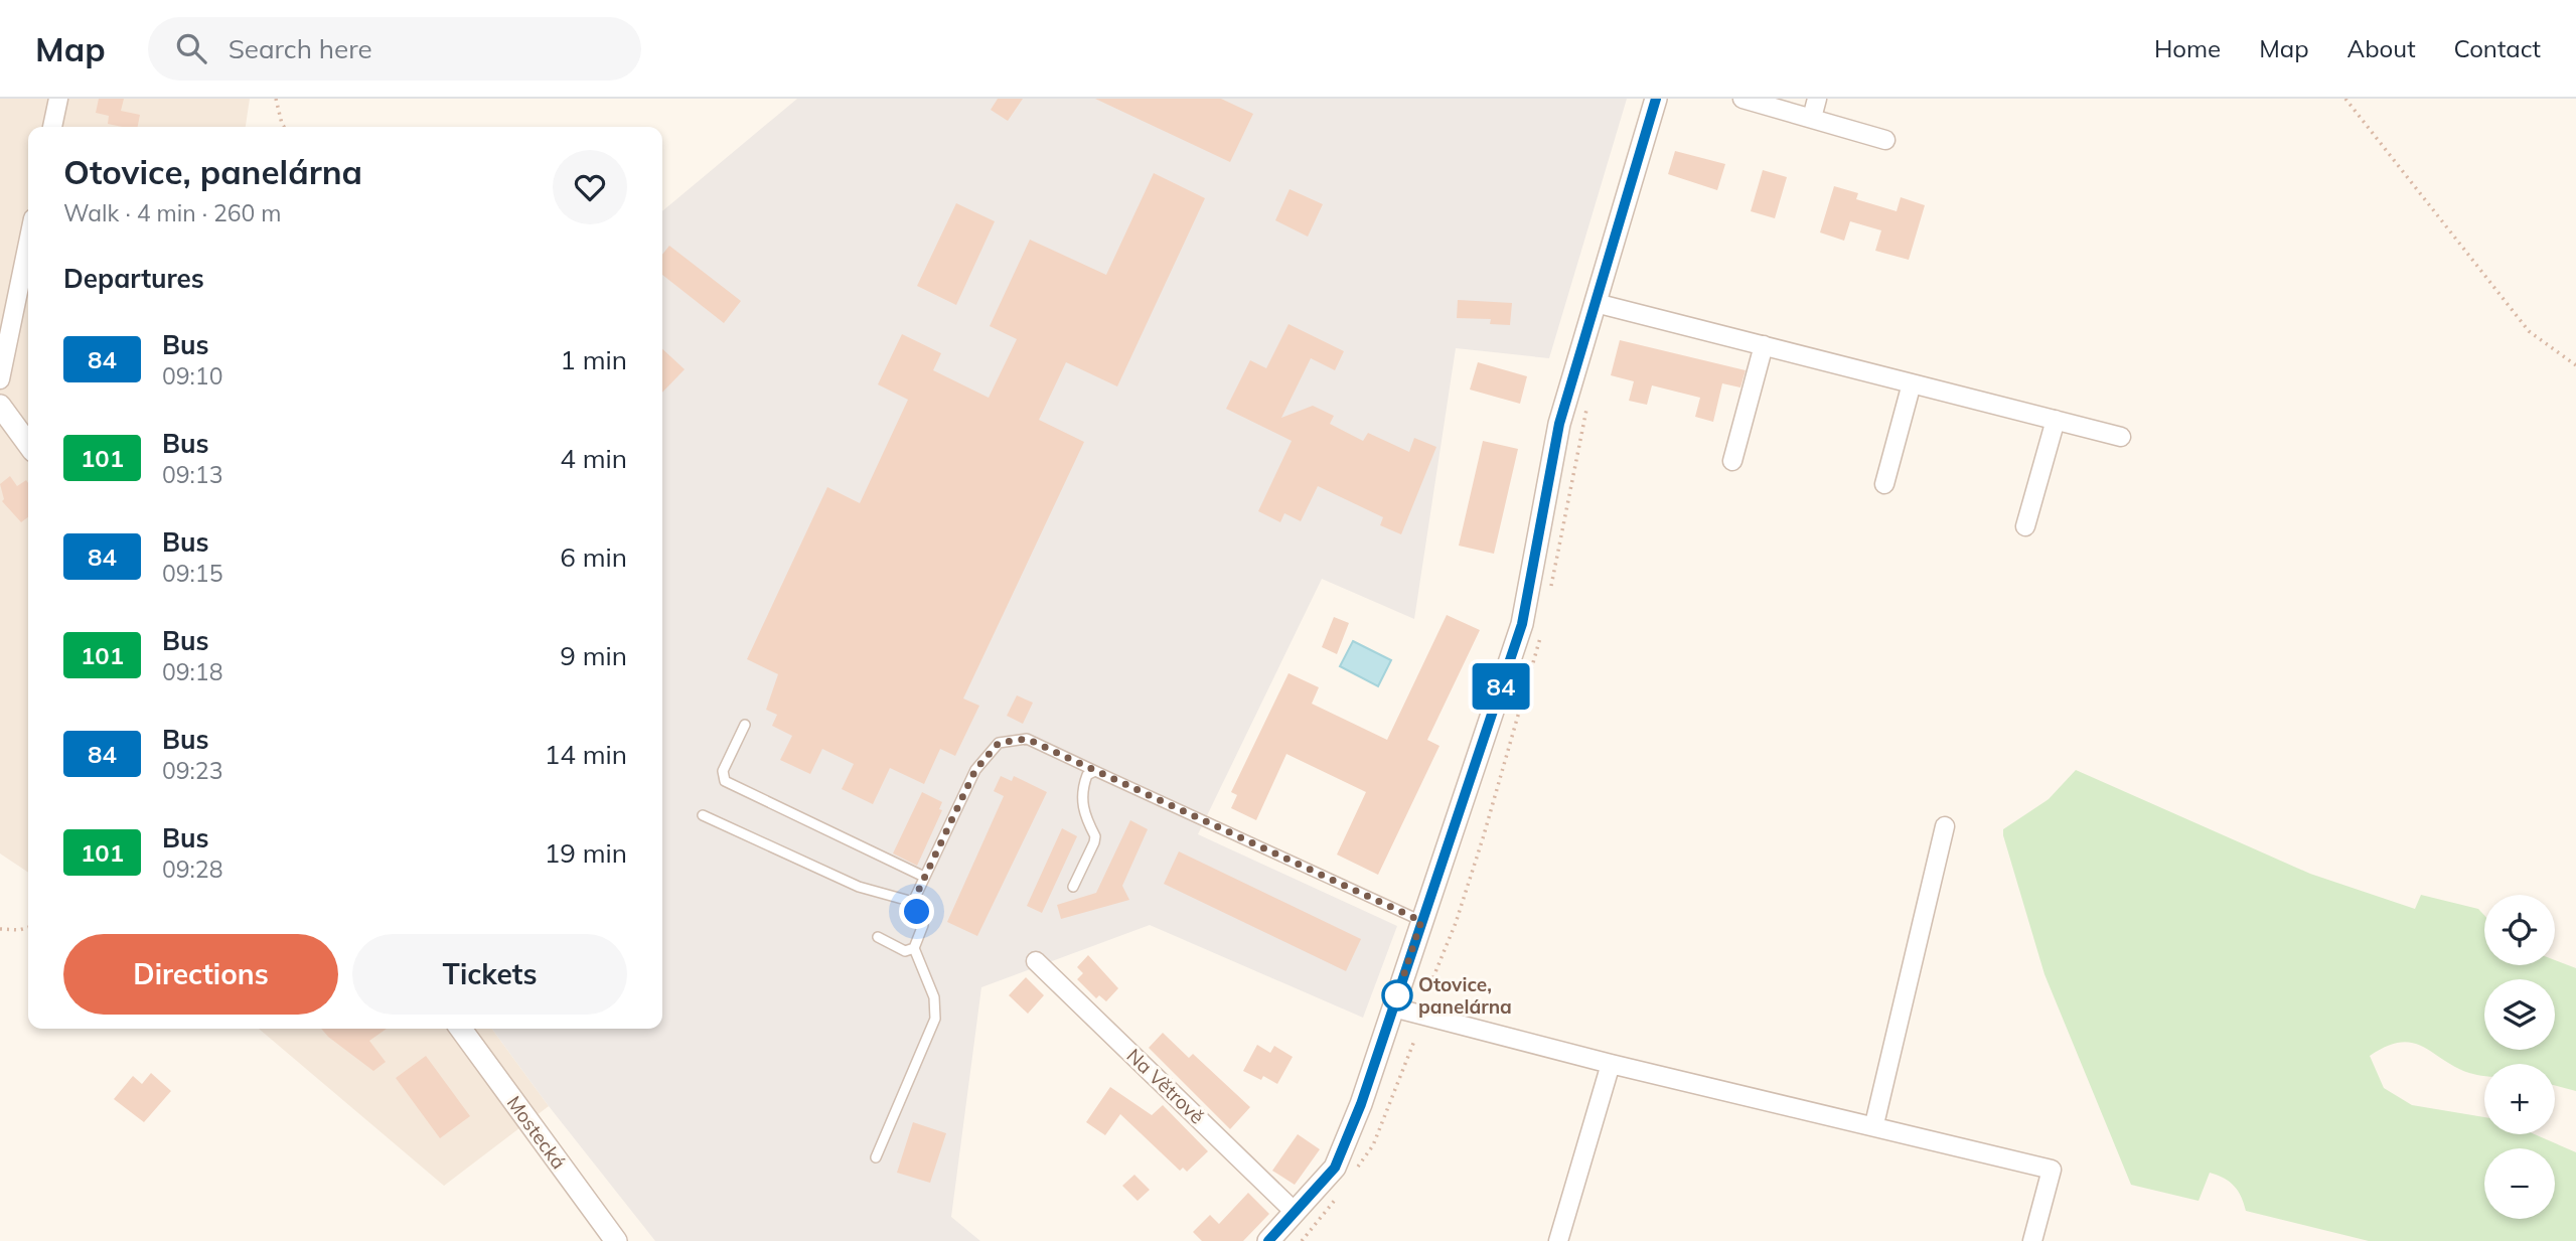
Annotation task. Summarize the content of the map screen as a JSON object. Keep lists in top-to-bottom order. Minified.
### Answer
{"streets":{"street":["Na Větrově","Mostecká"]},"places":["Otovice, panelárna"],"lines":["bus line 84"],"page":{"header":"Map","search":"Search here","nav":["Home","Map","About","Contact"],"on_map":"84","heading":[["Otovice, panelárna","Walk · 4 min · 260 m"],"Departures"],"list":[{"mark":"84","name":"Bus","note":"09:10","value":"1 min"},{"mark":"101","name":"Bus","note":"09:13","value":"4 min"},{"mark":"84","name":"Bus","note":"09:15","value":"6 min"},{"mark":"101","name":"Bus","note":"09:18","value":"9 min"},{"mark":"84","name":"Bus","note":"09:23","value":"14 min"},{"mark":"101","name":"Bus","note":"09:28","value":"19 min"}],"map_buttons":["+","−"],"buttons":["Directions","Tickets"]}}
